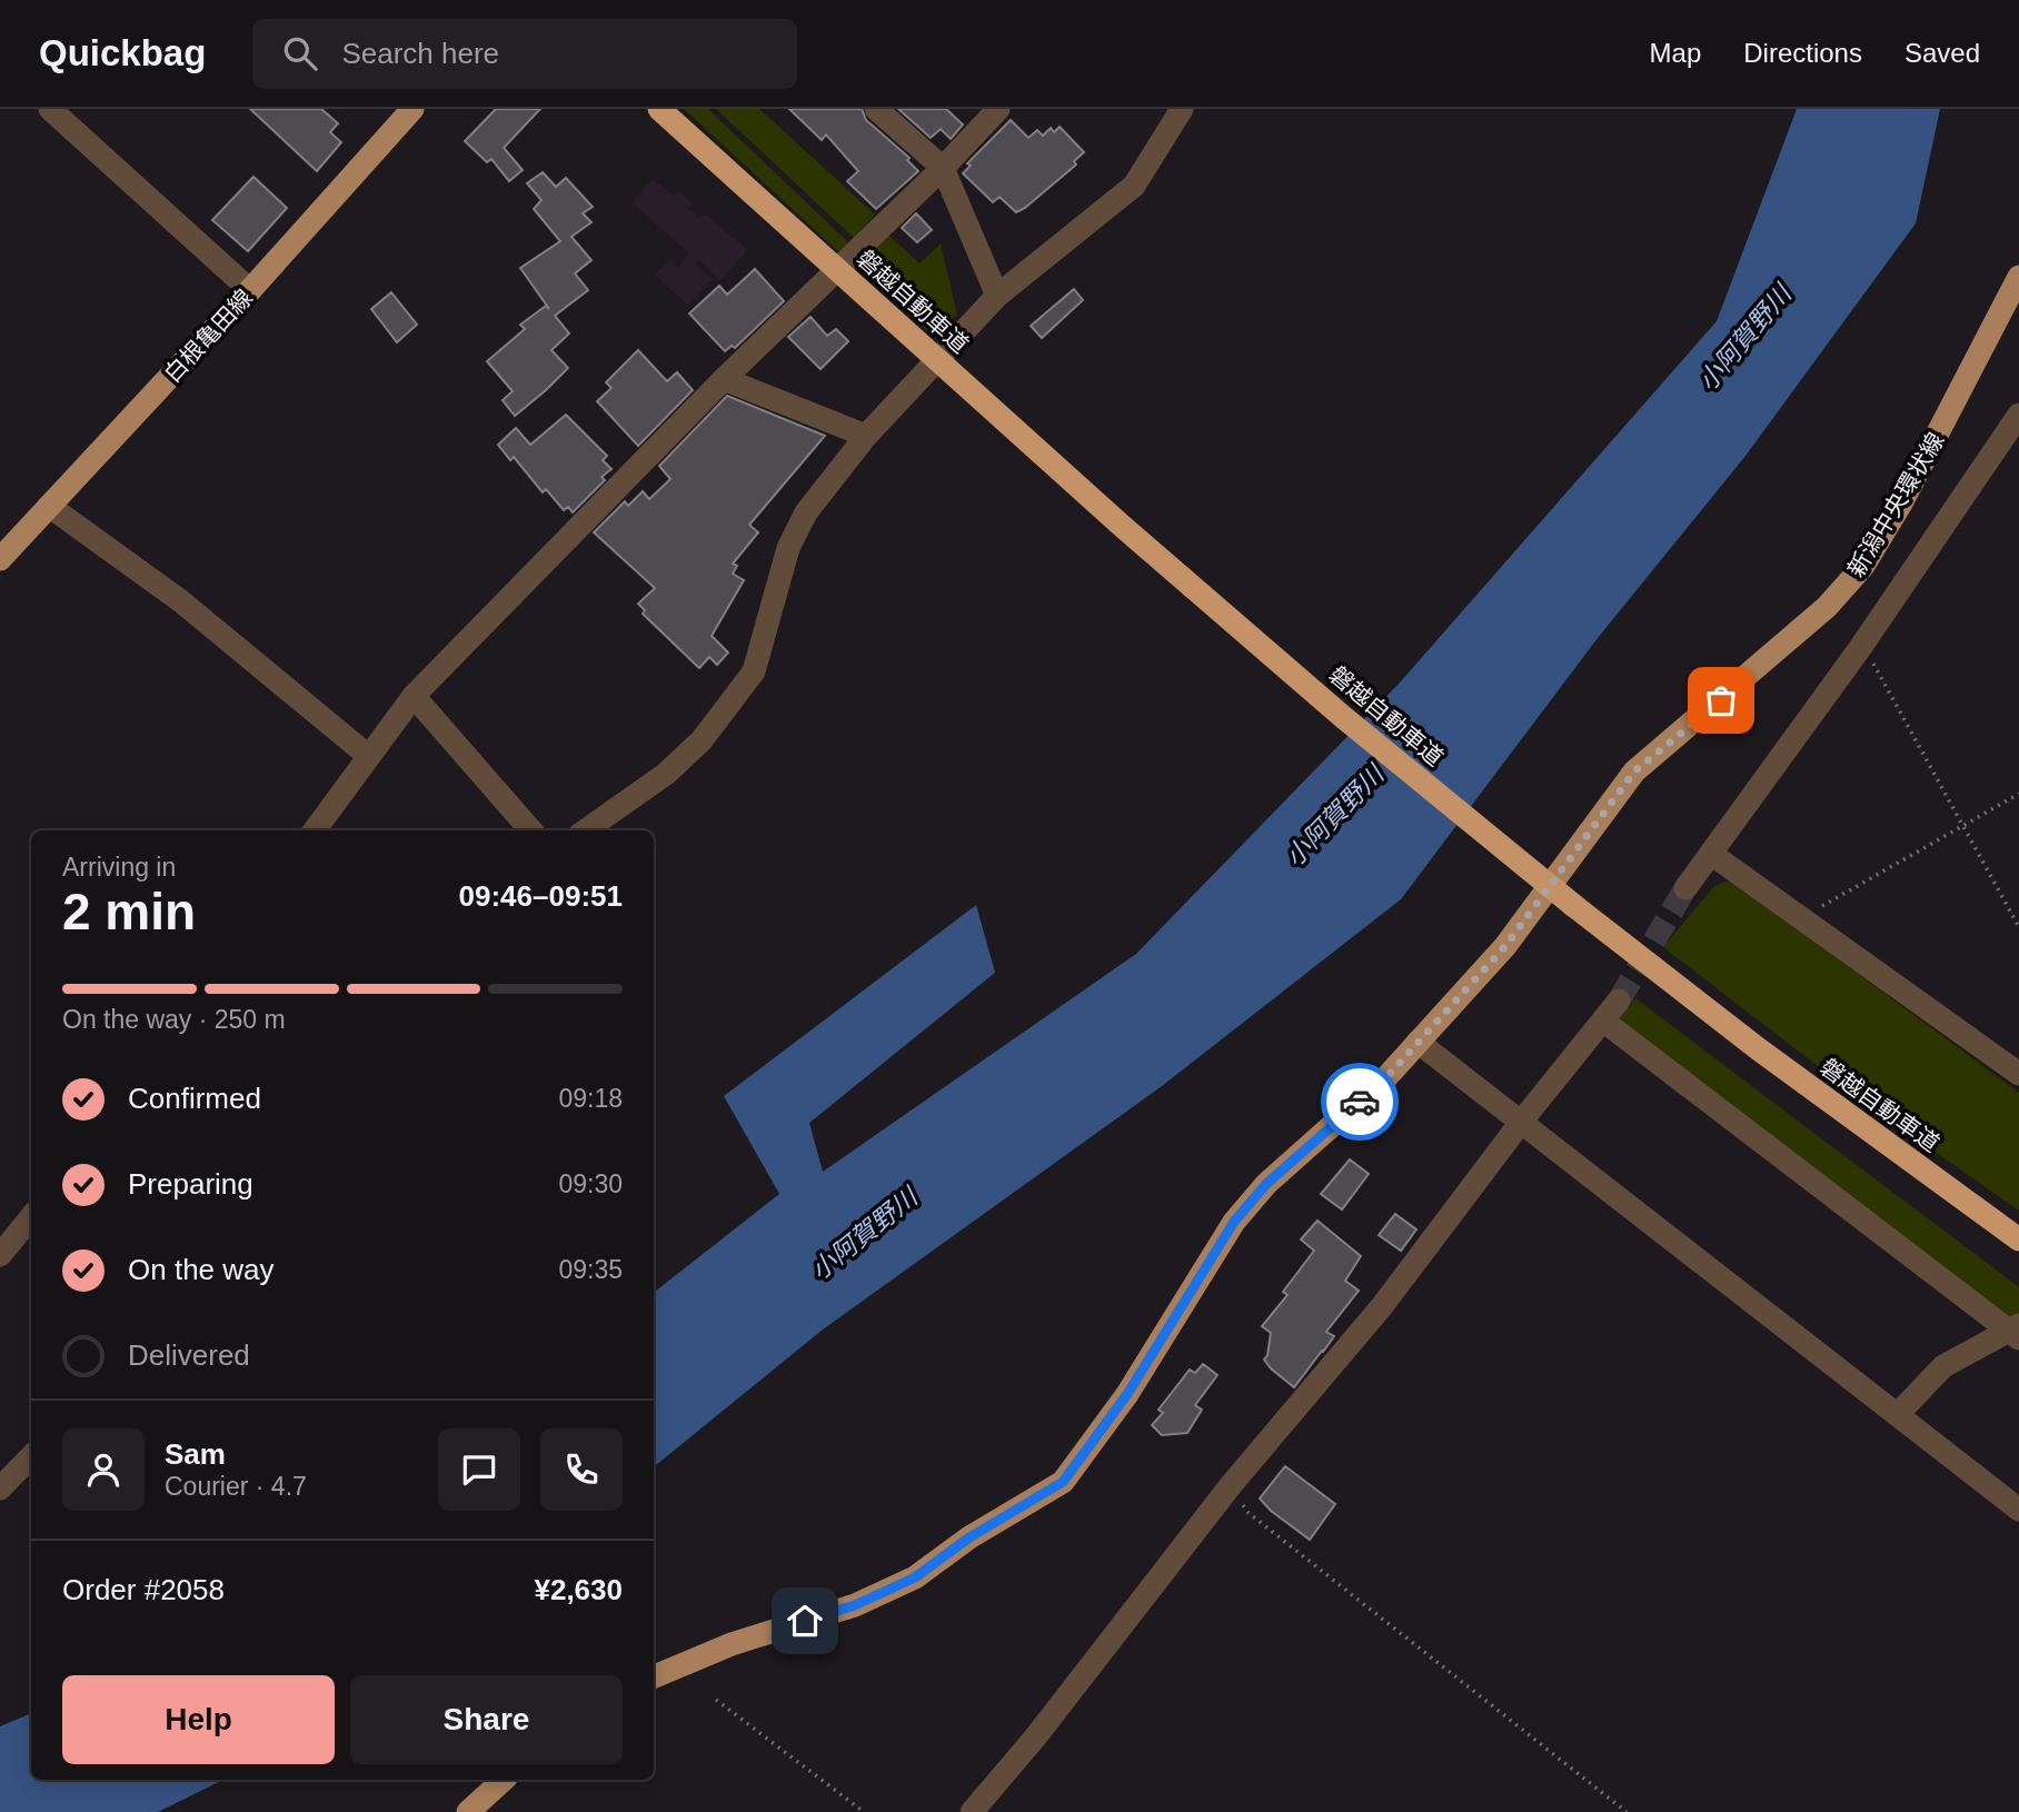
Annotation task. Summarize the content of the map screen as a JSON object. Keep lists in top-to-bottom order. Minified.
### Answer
{"streets":{"highway":["磐越自動車道"],"main road":["白根亀田線","新潟中央環状線"]},"water":["小阿賀野川"],"page":{"header":"Quickbag","search":"Search here","nav":["Map","Directions","Saved"],"heading":["2 min","Arriving in","09:46–09:51"],"panel":["Sam","Courier · 4.7","Order #2058","¥2,630"],"bar":"On the way · 250 m","list":[["Confirmed","09:18"],["Preparing","09:30"],["On the way","09:35"],"Delivered"],"buttons":["Help","Share"]}}
